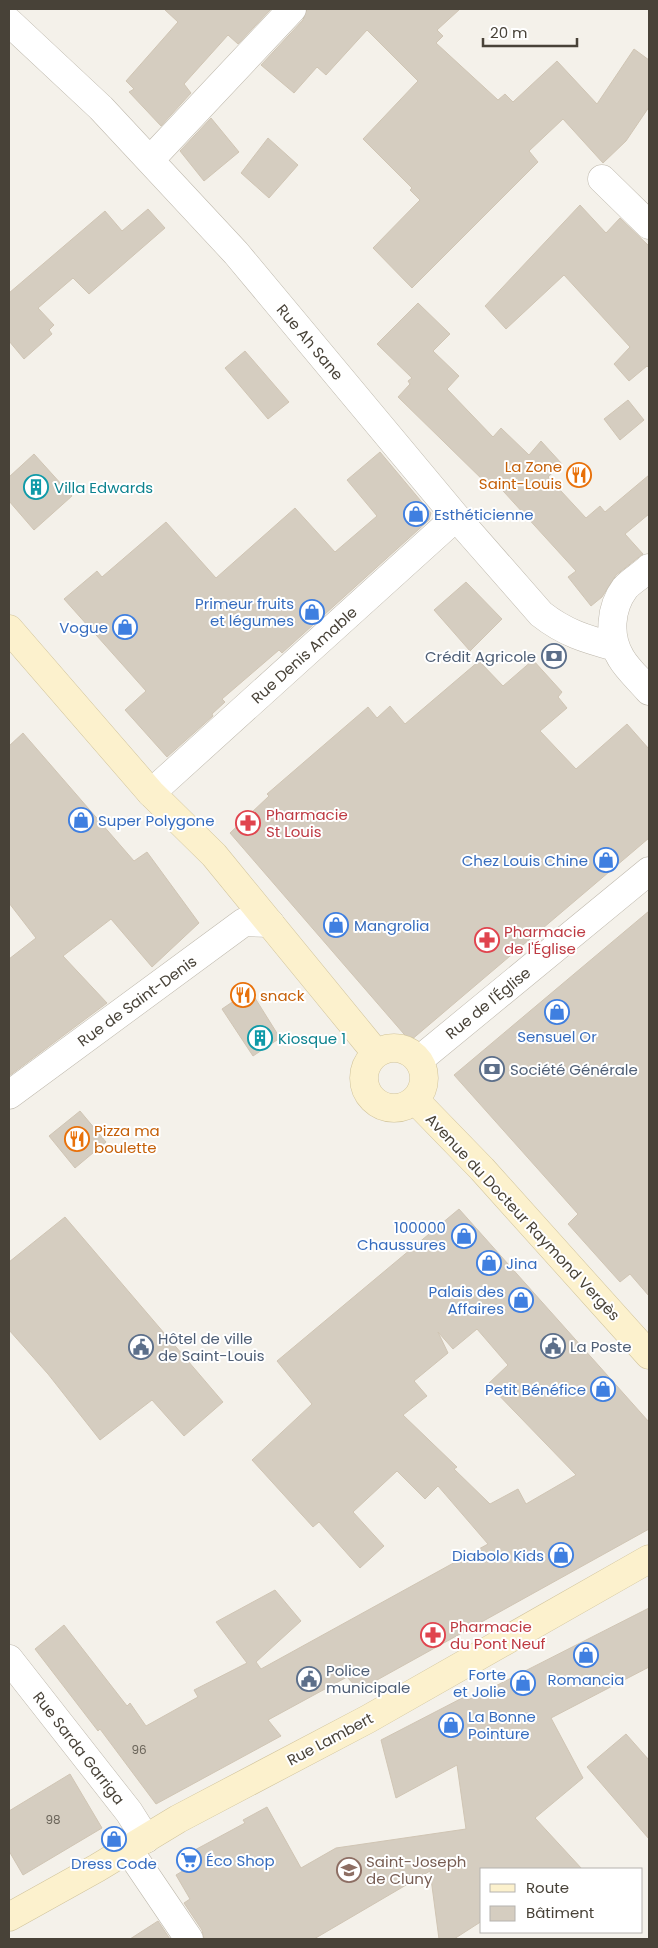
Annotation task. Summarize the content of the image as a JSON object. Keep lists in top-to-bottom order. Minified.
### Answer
{"streets":{"main road":["Avenue du Docteur Raymond Vergès","Rue Lambert"],"street":["Rue Ah Sane","Rue Denis Amable","Rue de Saint-Denis","Rue de l'Église","Rue Sarda Garriga"]},"crossings":[["Rue Ah Sane","Rue Denis Amable"],["Rue de l'Église","Avenue du Docteur Raymond Vergès"],["Rue Lambert","Rue Sarda Garriga"]],"places":{"restaurant":["La Zone Saint-Louis","snack","Pizza ma boulette"],"building":["Villa Edwards","Kiosque 1"],"shop":["Esthéticienne","Primeur fruits et légumes","Vogue","Super Polygone","Chez Louis Chine","Mangrolia","Sensuel Or","100000 Chaussures","Jina","Palais des Affaires","Petit Bénéfice","Diabolo Kids","Romancia","Forte et Jolie","La Bonne Pointure","Dress Code"],"bank":["Crédit Agricole","Société Générale"],"pharmacy":["Pharmacie St Louis","Pharmacie de l'Église","Pharmacie du Pont Neuf"],"public building":["La Poste","Hôtel de ville de Saint-Louis","Police municipale"],"supermarket":["Éco Shop"],"school or university":["Saint-Joseph de Cluny"]},"house_numbers":["96","98"],"legend":["Route","Bâtiment"],"scale_bar":"20 m"}
